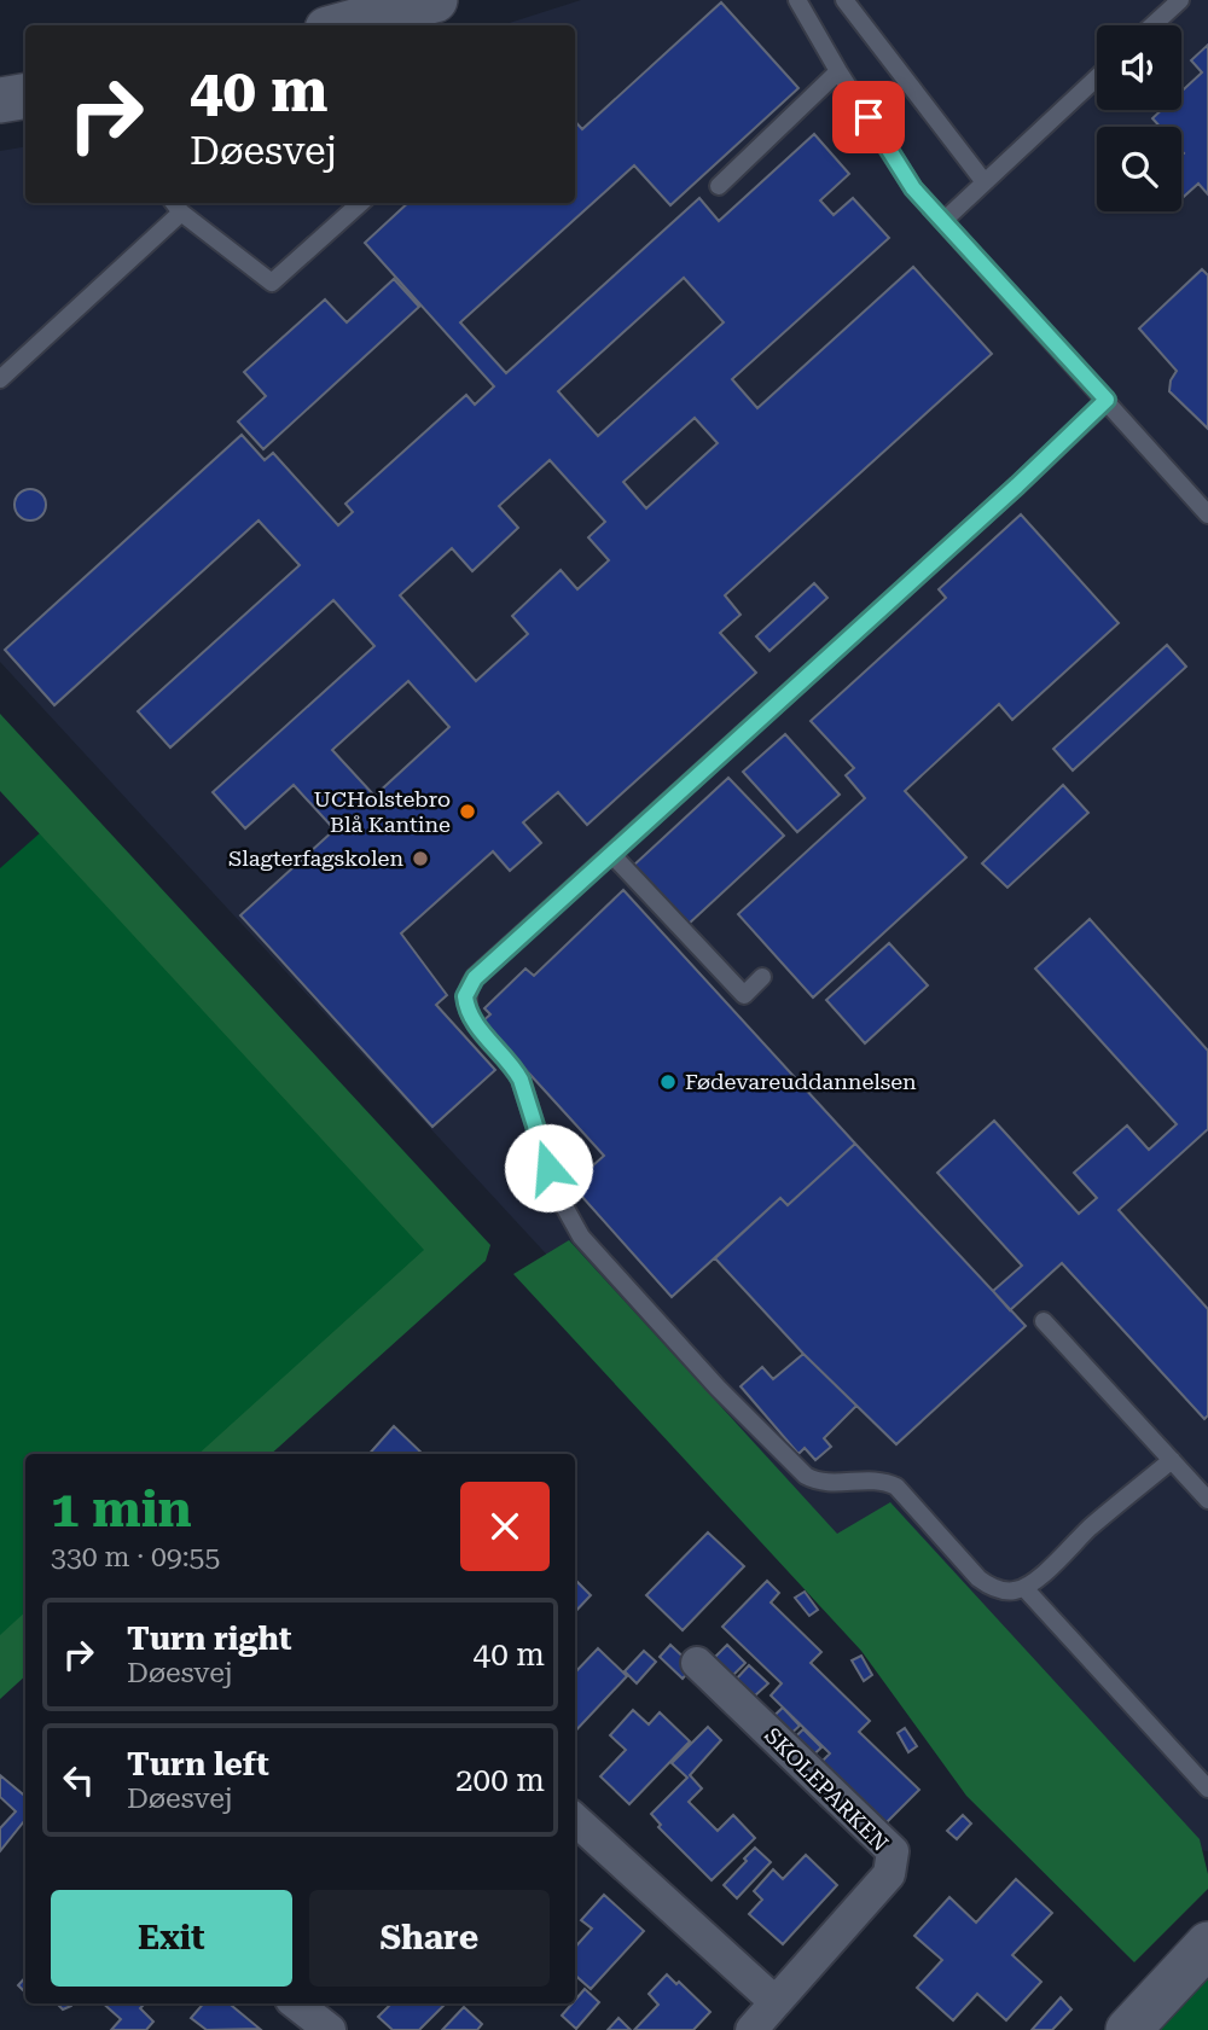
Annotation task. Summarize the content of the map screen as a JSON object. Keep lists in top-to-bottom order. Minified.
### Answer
{"streets":{"street":["SKOLEPARKEN"]},"places":["UCHolstebro Blå Kantine","Slagterfagskolen","Fødevareuddannelsen"],"page":{"turn":["40 m","Døesvej"],"heading":["1 min","330 m · 09:55"],"list":[{"name":"Turn right","note":"Døesvej","value":"40 m"},{"name":"Turn left","note":"Døesvej","value":"200 m"}],"buttons":["Exit","Share"]}}
